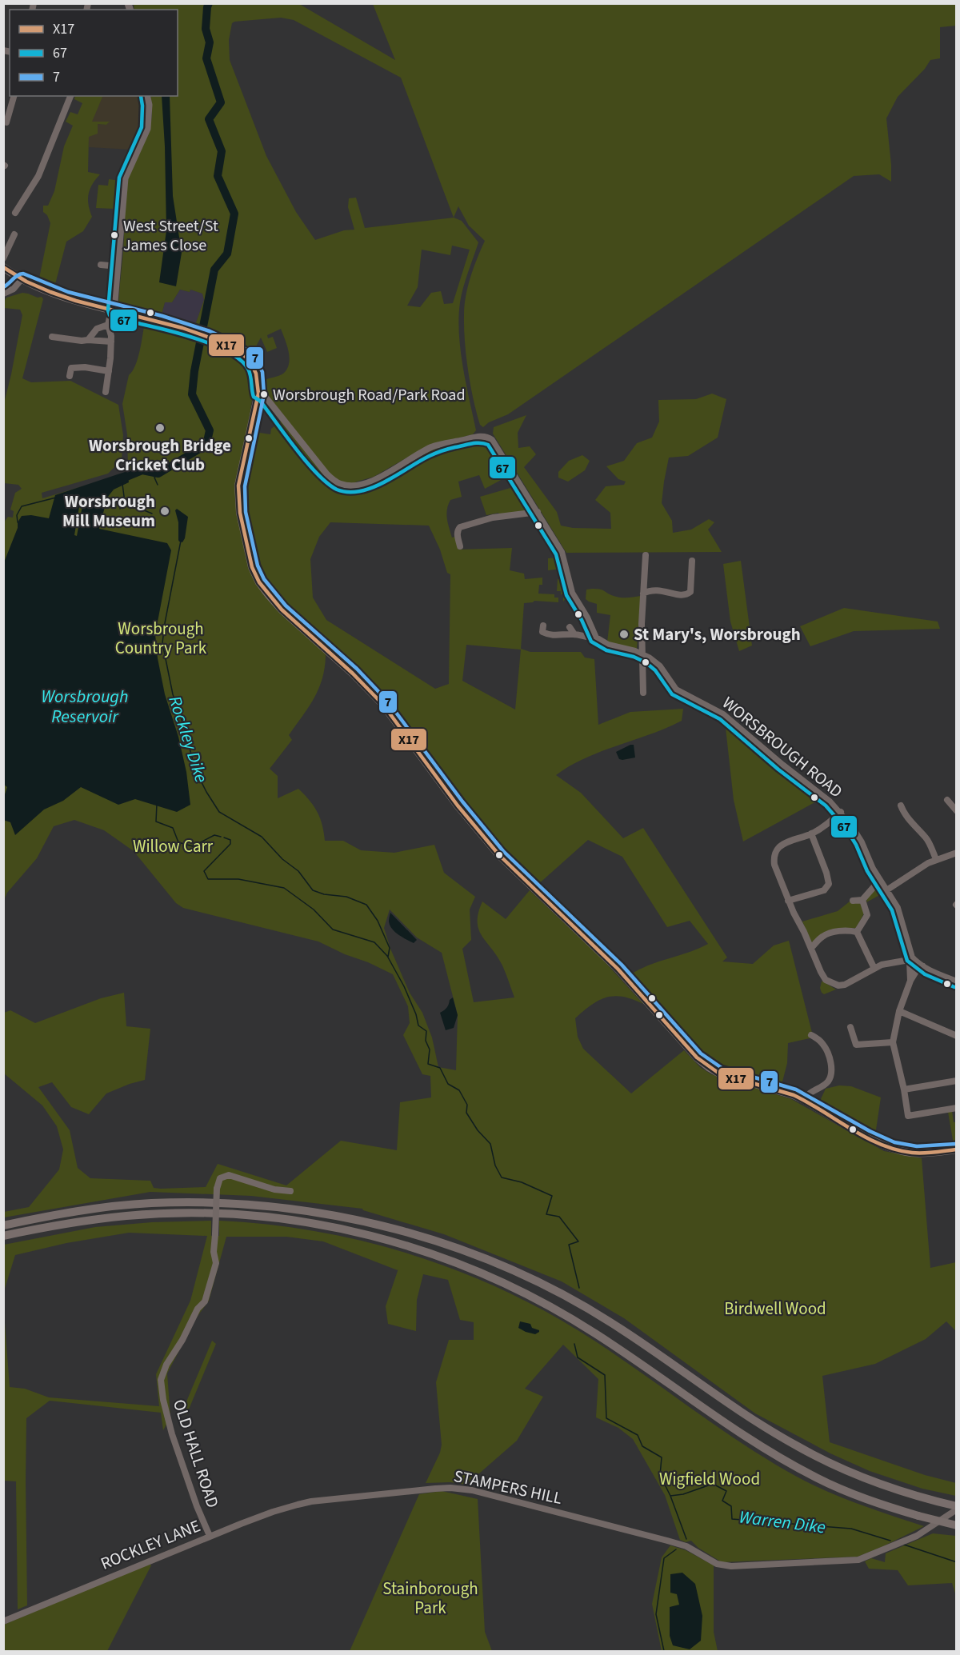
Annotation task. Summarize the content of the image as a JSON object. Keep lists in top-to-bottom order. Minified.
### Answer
{"streets":{"street":["WORSBROUGH ROAD","OLD HALL ROAD","STAMPERS HILL","ROCKLEY LANE"]},"crossings":[["OLD HALL ROAD","ROCKLEY LANE"],["STAMPERS HILL","ROCKLEY LANE"]],"water":["Worsbrough Reservoir","Rockley Dike","Warren Dike"],"parks":["Worsbrough Country Park","Willow Carr","Birdwell Wood","Wigfield Wood","Stainborough Park"],"places":["West Street/St James Close","Worsbrough Road/Park Road","Worsbrough Bridge Cricket Club","Worsbrough Mill Museum","St Mary's, Worsbrough"],"lines":["transit line 67","transit line X17","transit line 7"],"legend":["X17","67","7"]}
